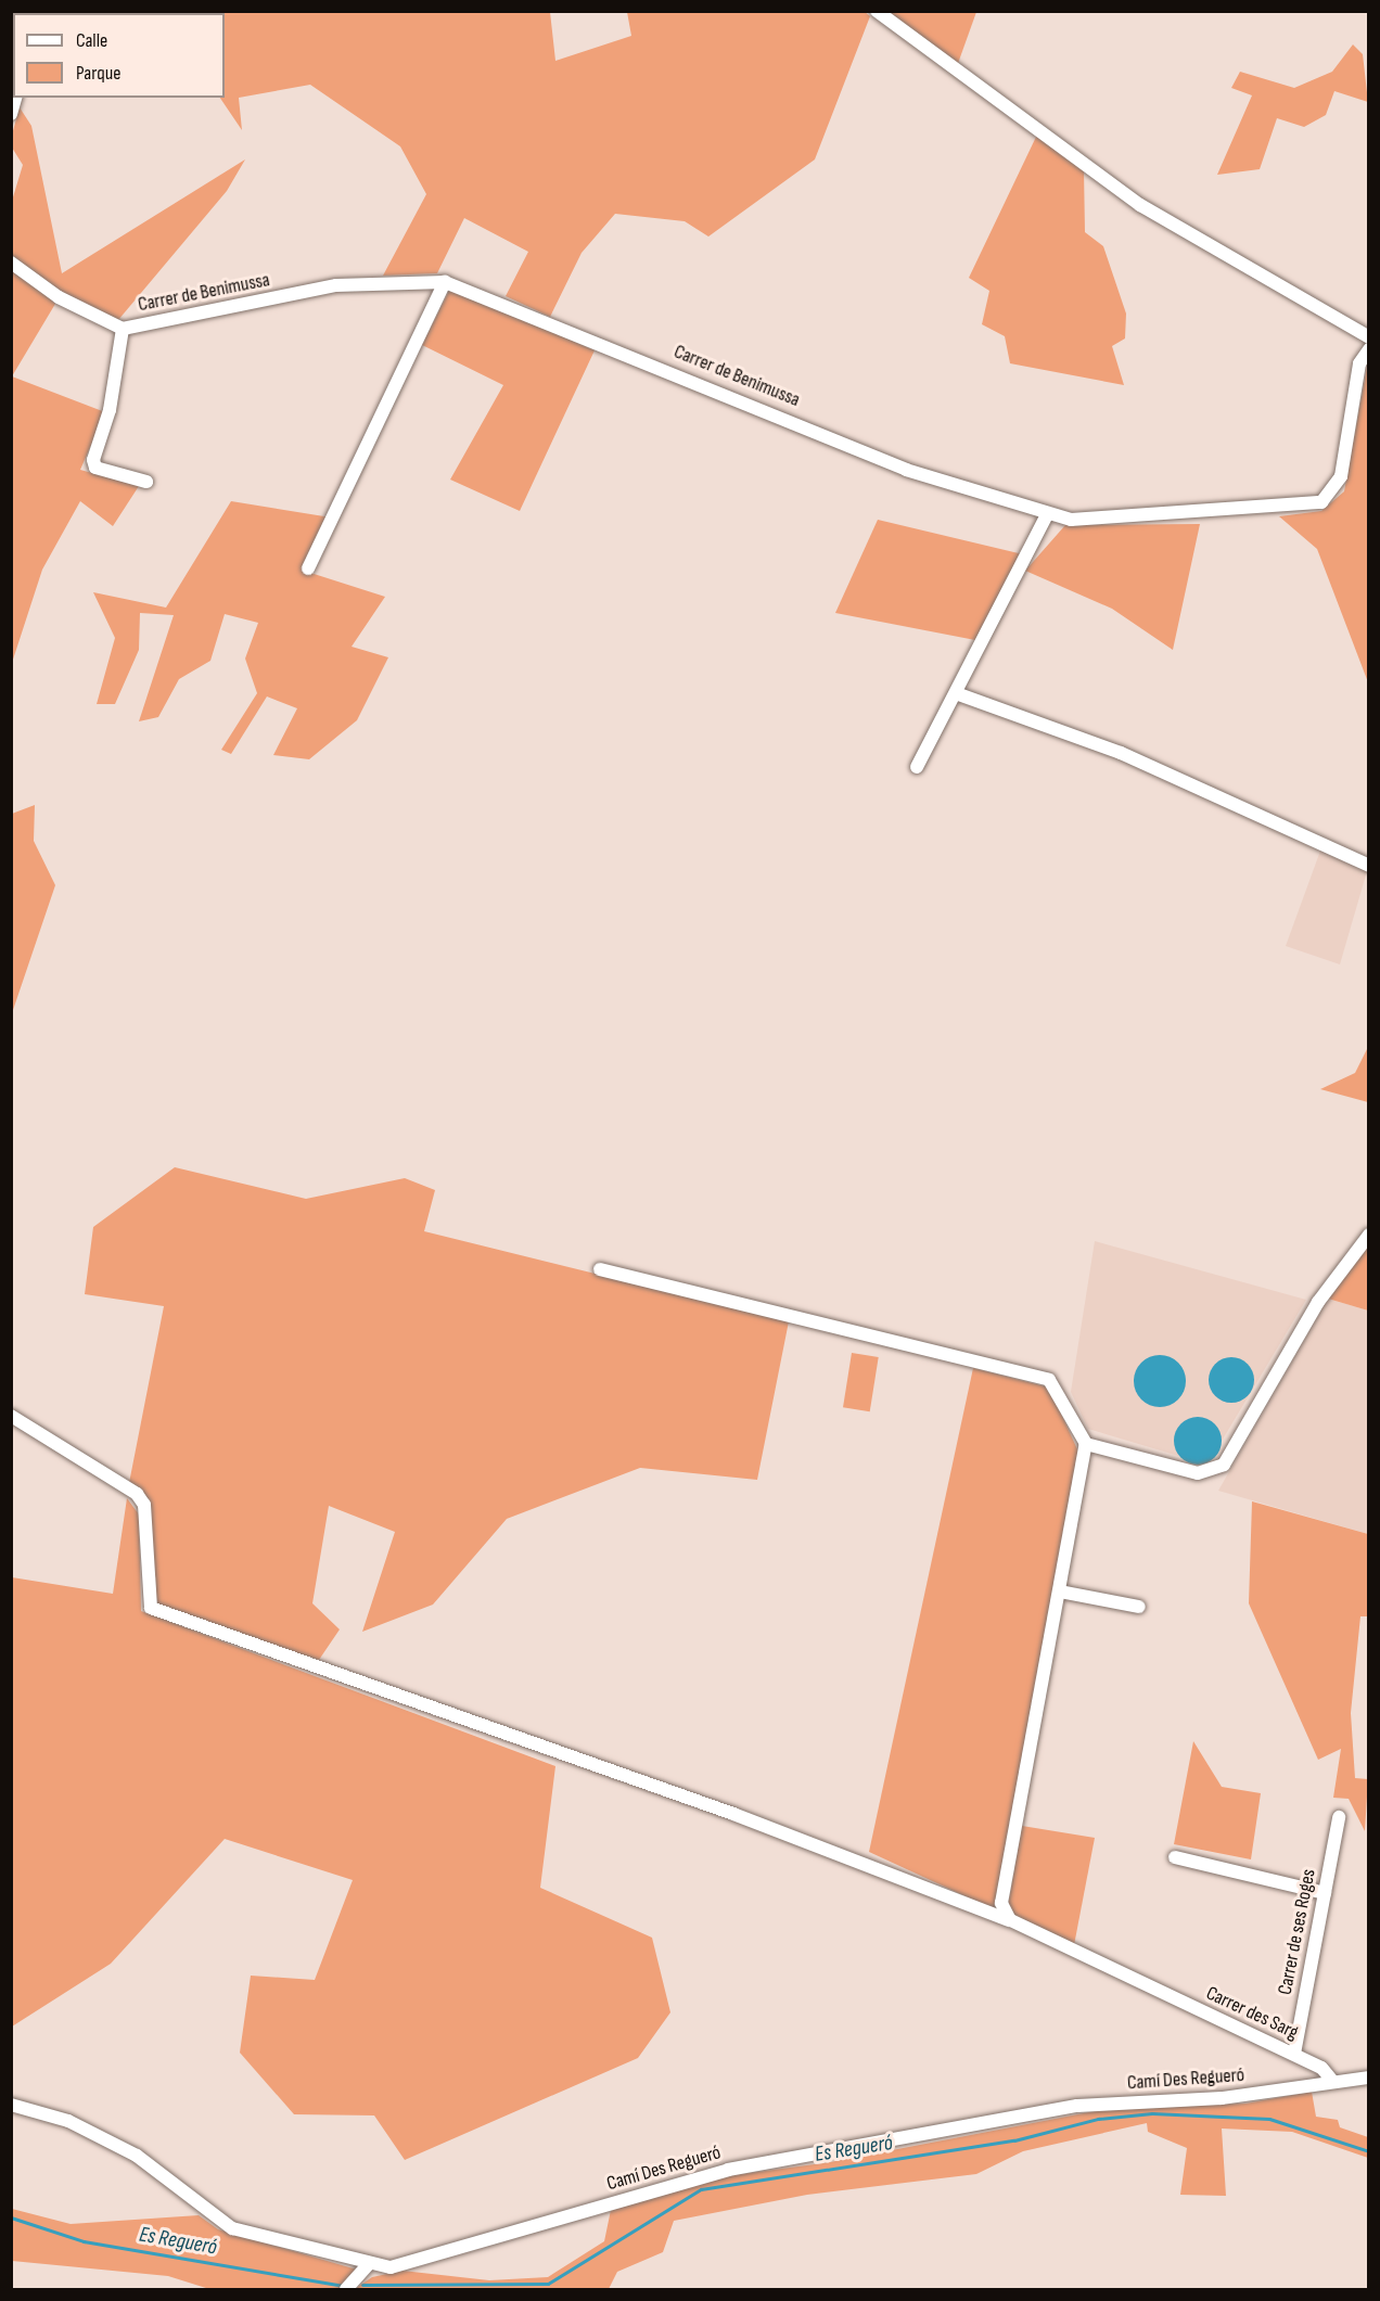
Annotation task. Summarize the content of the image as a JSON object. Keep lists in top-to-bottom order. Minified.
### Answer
{"streets":{"street":["Carrer de Benimussa","Carrer de ses Roges","Carrer des Sarg","Camí Des Regueró"]},"crossings":[["Carrer de ses Roges","Carrer des Sarg"],["Carrer des Sarg","Camí Des Regueró"]],"water":["Es Regueró"],"legend":["Calle","Parque"]}
